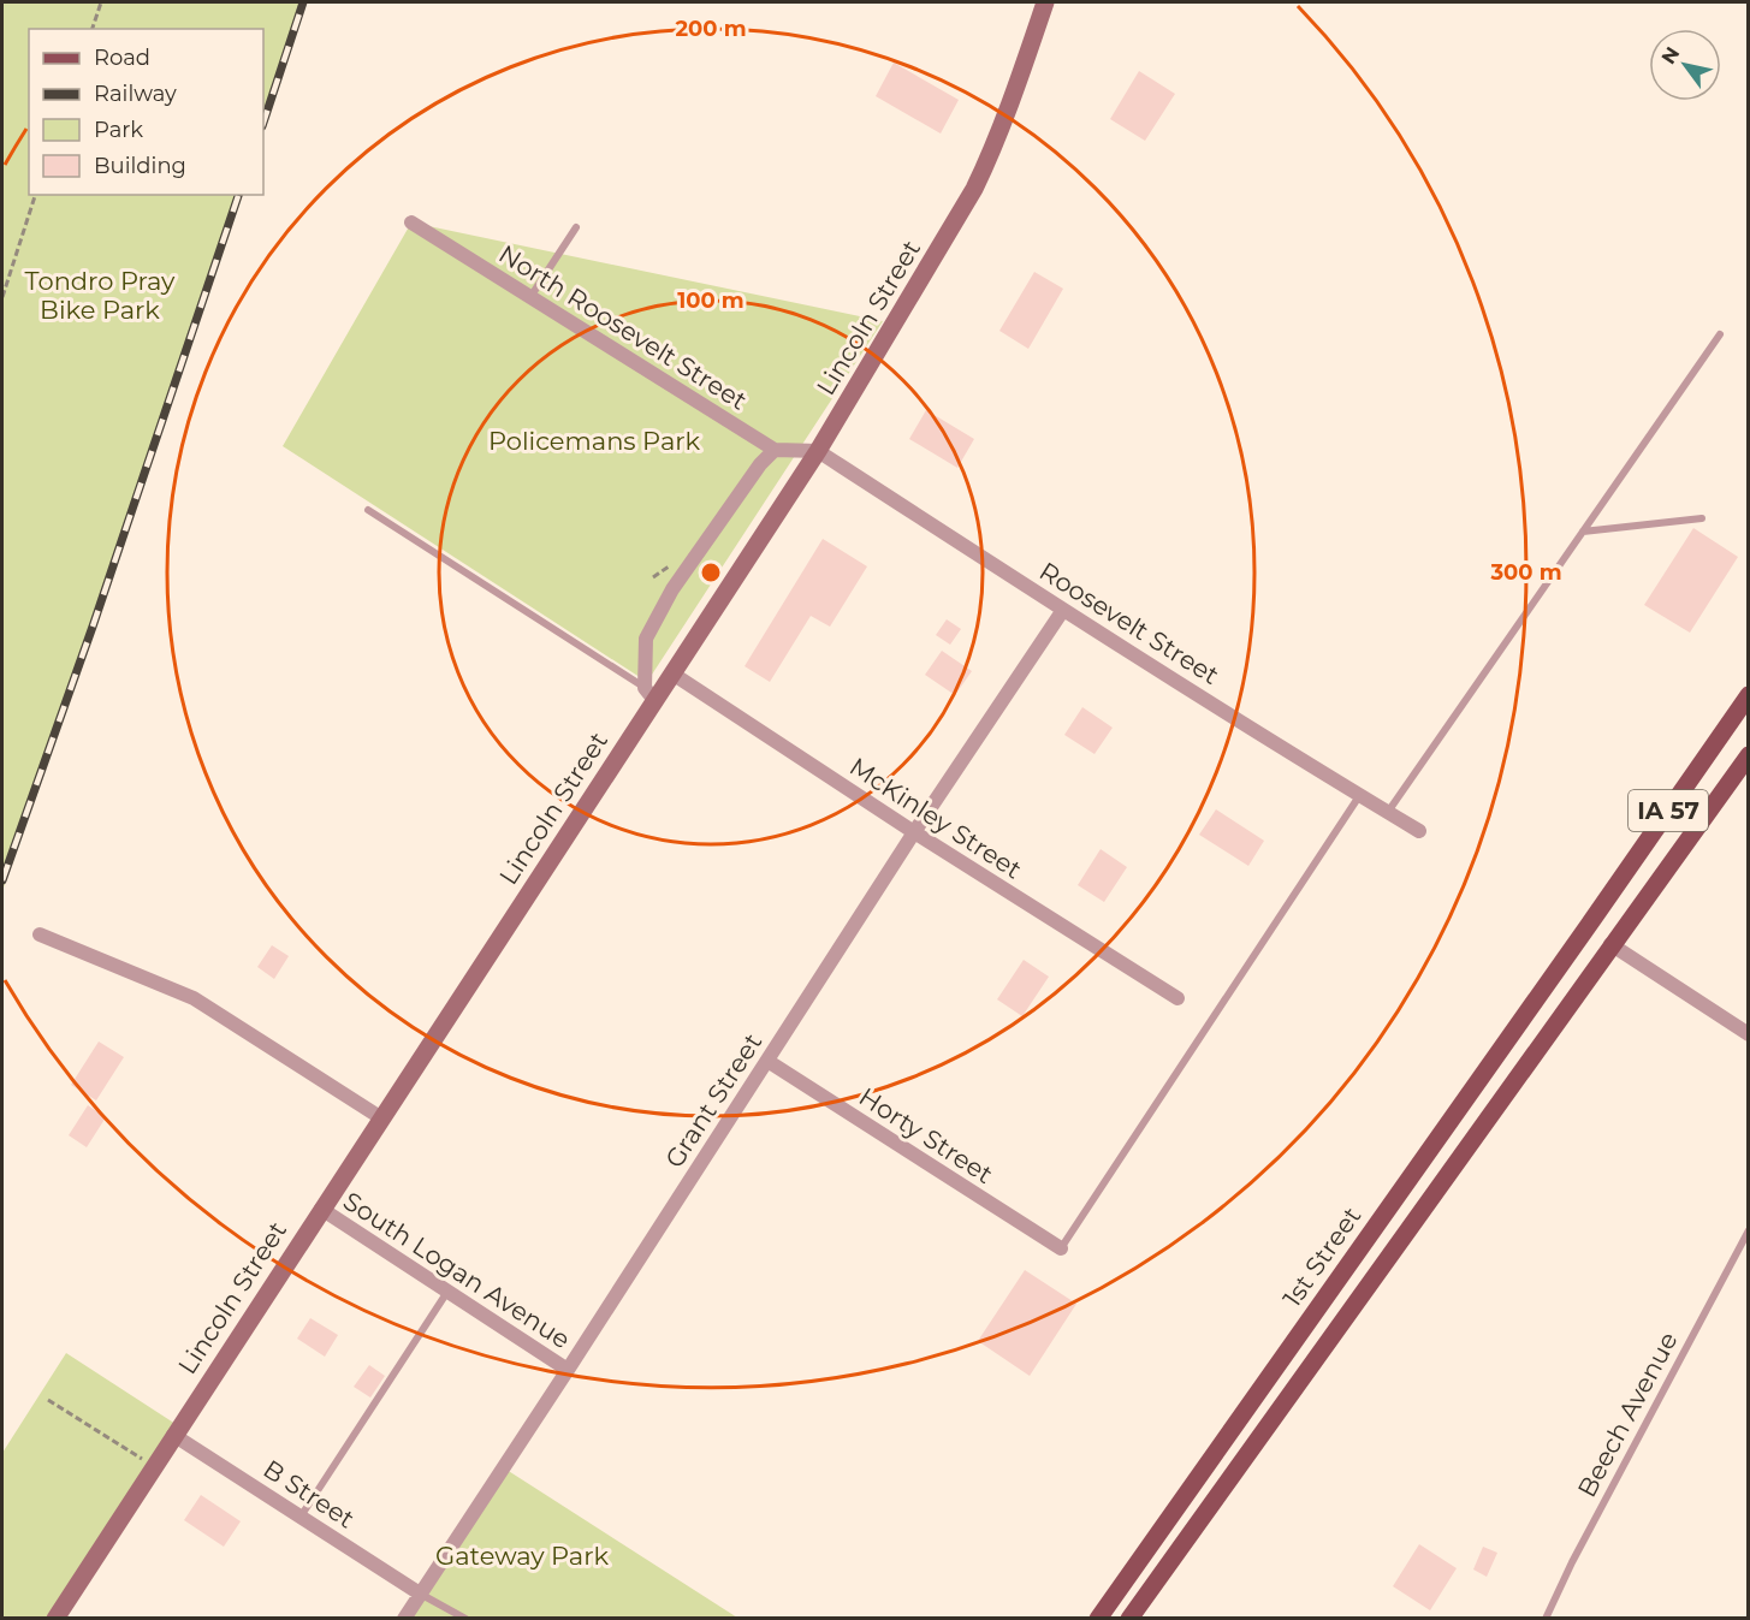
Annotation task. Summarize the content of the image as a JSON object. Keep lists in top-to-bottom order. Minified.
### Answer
{"streets":{"main road":["Lincoln Street","IA 57","1st Street"],"street":["North Roosevelt Street","Roosevelt Street","McKinley Street","Grant Street","Horty Street","South Logan Avenue","B Street"],"lane":["Beech Avenue"]},"crossings":[["Lincoln Street","Roosevelt Street"],["Lincoln Street","McKinley Street"],["Lincoln Street","South Logan Avenue"],["Lincoln Street","B Street"],["Roosevelt Street","Grant Street"],["McKinley Street","Grant Street"],["Grant Street","Horty Street"],["Grant Street","South Logan Avenue"],["Grant Street","B Street"]],"parks":["Tondro Pray Bike Park","Policemans Park","Gateway Park"],"legend":["Road","Railway","Park","Building"],"north":"top left","rings":["200 m","100 m","300 m"]}
